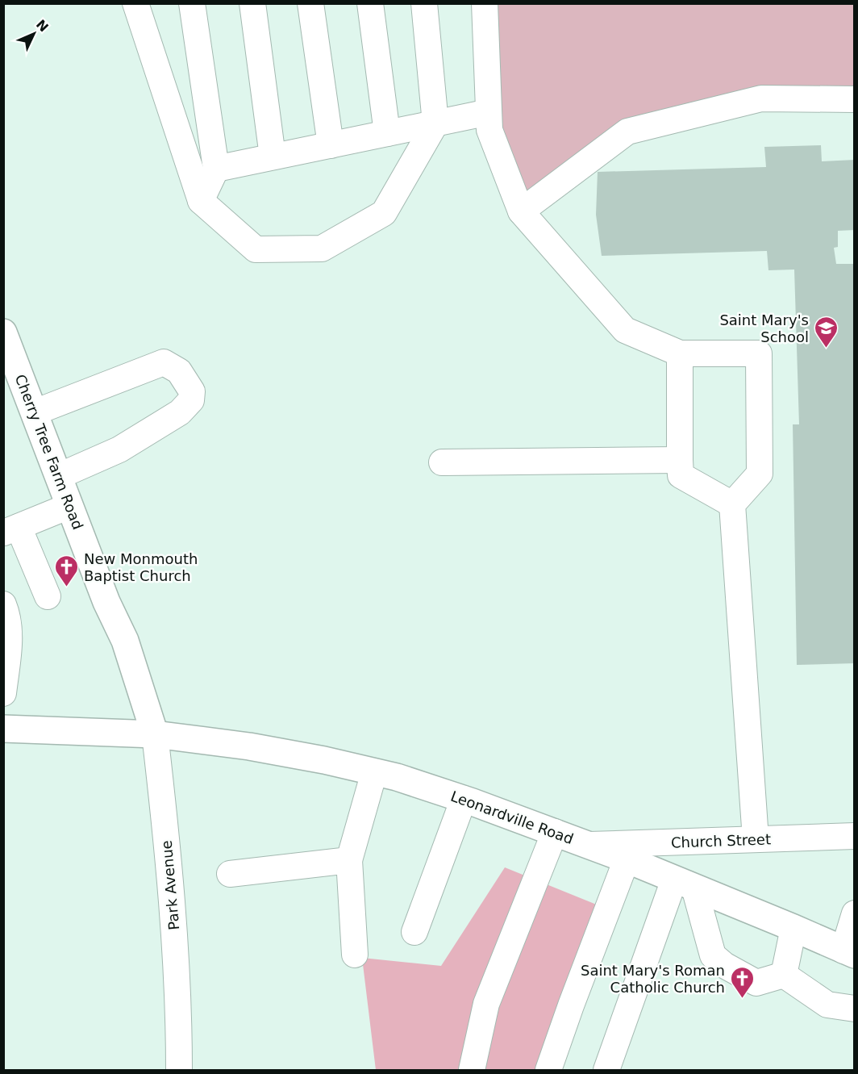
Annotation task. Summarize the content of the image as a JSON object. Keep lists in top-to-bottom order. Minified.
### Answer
{"streets":{"main road":["Cherry Tree Farm Road","Leonardville Road"],"street":["Church Street","Park Avenue"]},"crossings":[["Cherry Tree Farm Road","Leonardville Road"],["Cherry Tree Farm Road","Park Avenue"],["Leonardville Road","Church Street"],["Leonardville Road","Park Avenue"]],"places":{"school or university":["Saint Mary's School"],"church":["New Monmouth Baptist Church","Saint Mary's Roman Catholic Church"]},"north":"top right"}
